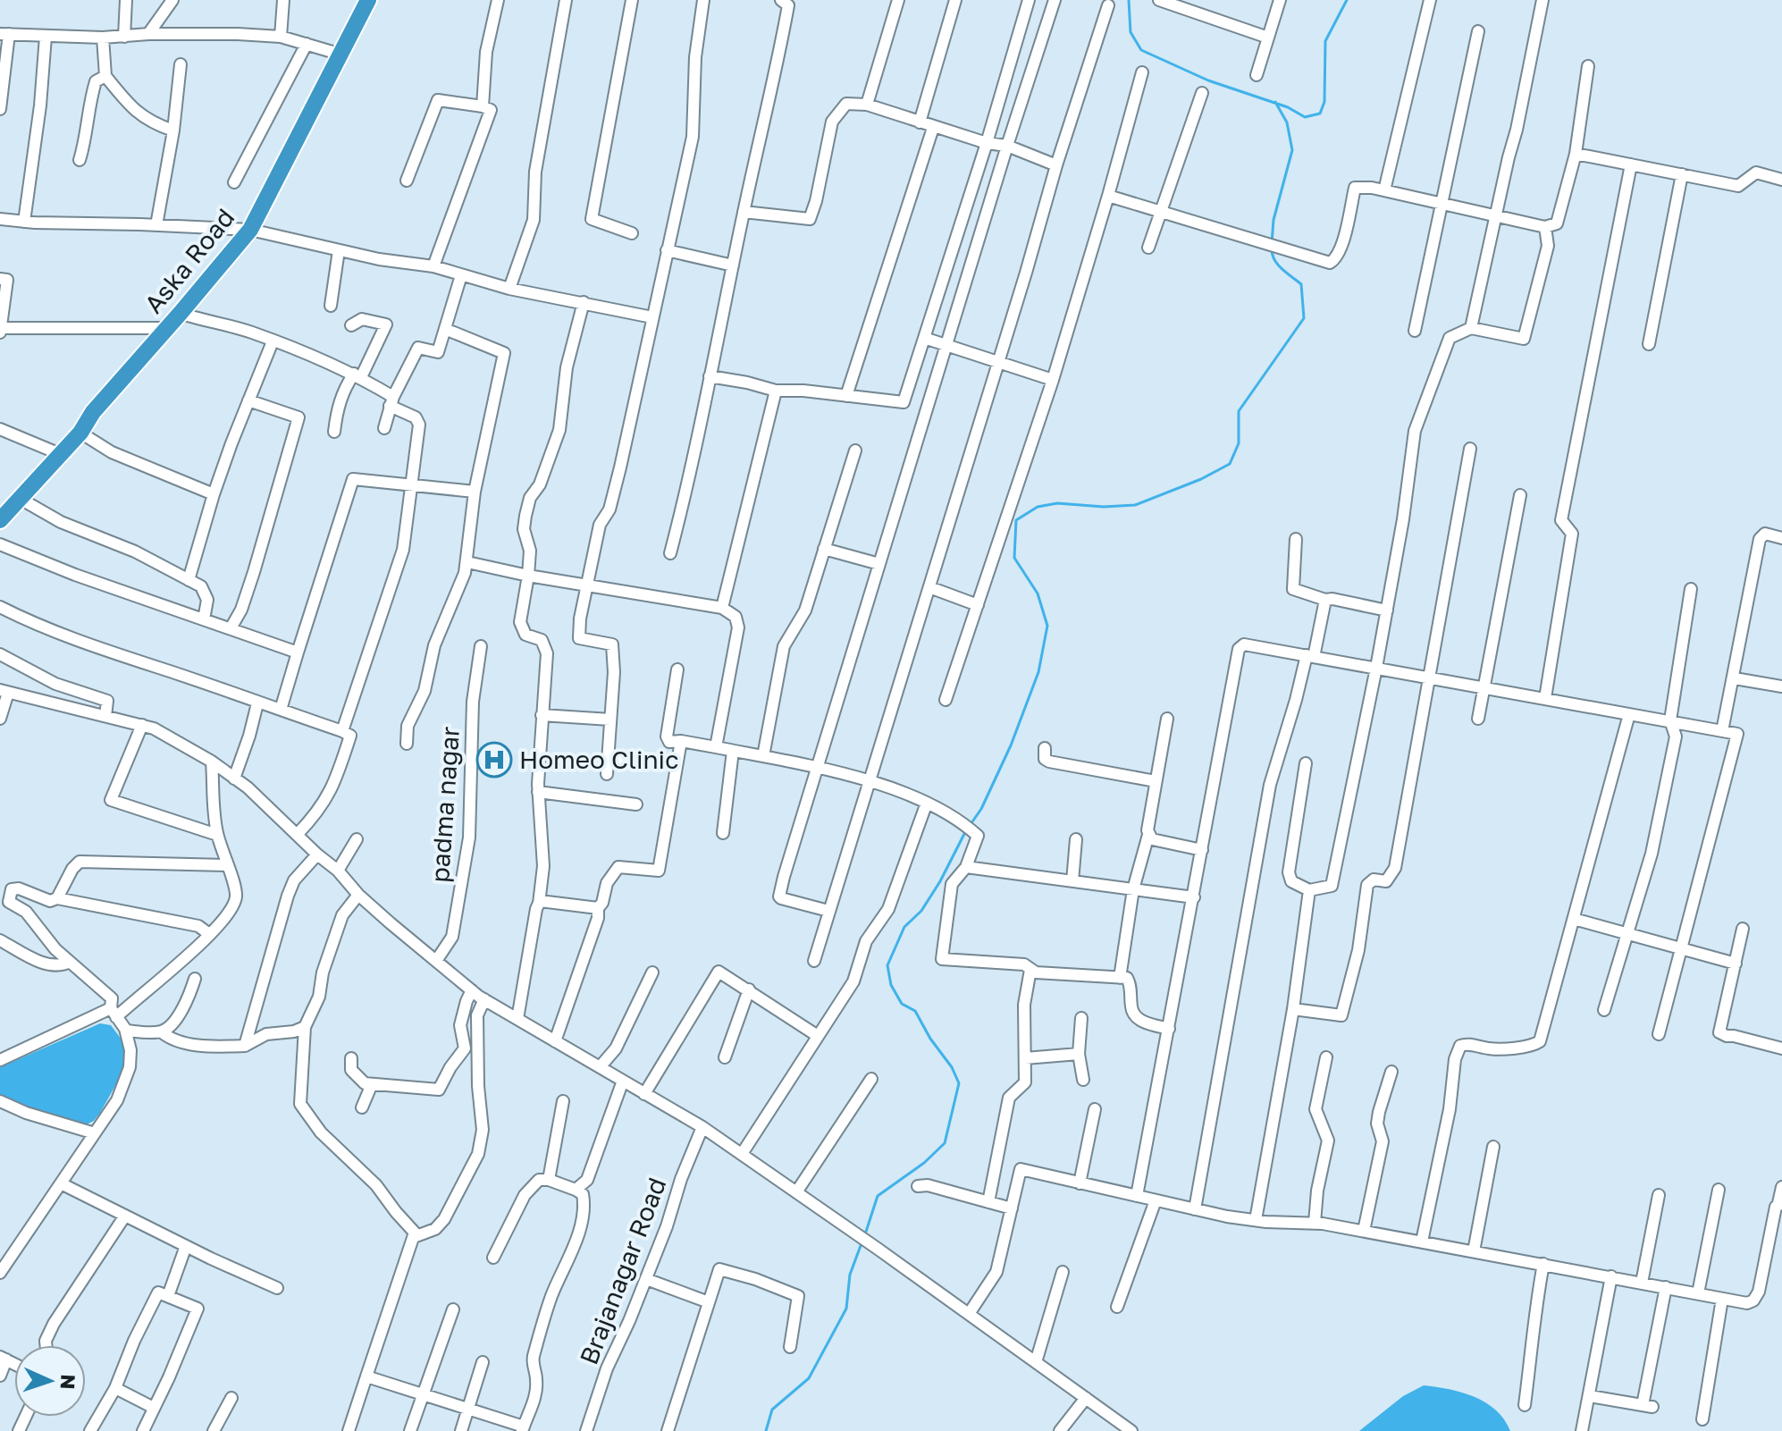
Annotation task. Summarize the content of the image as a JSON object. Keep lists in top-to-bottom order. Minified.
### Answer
{"streets":{"highway":["Aska Road"],"street":["padma nagar","Brajanagar Road"]},"places":{"hospital":["Homeo Clinic"]},"north":"right"}
